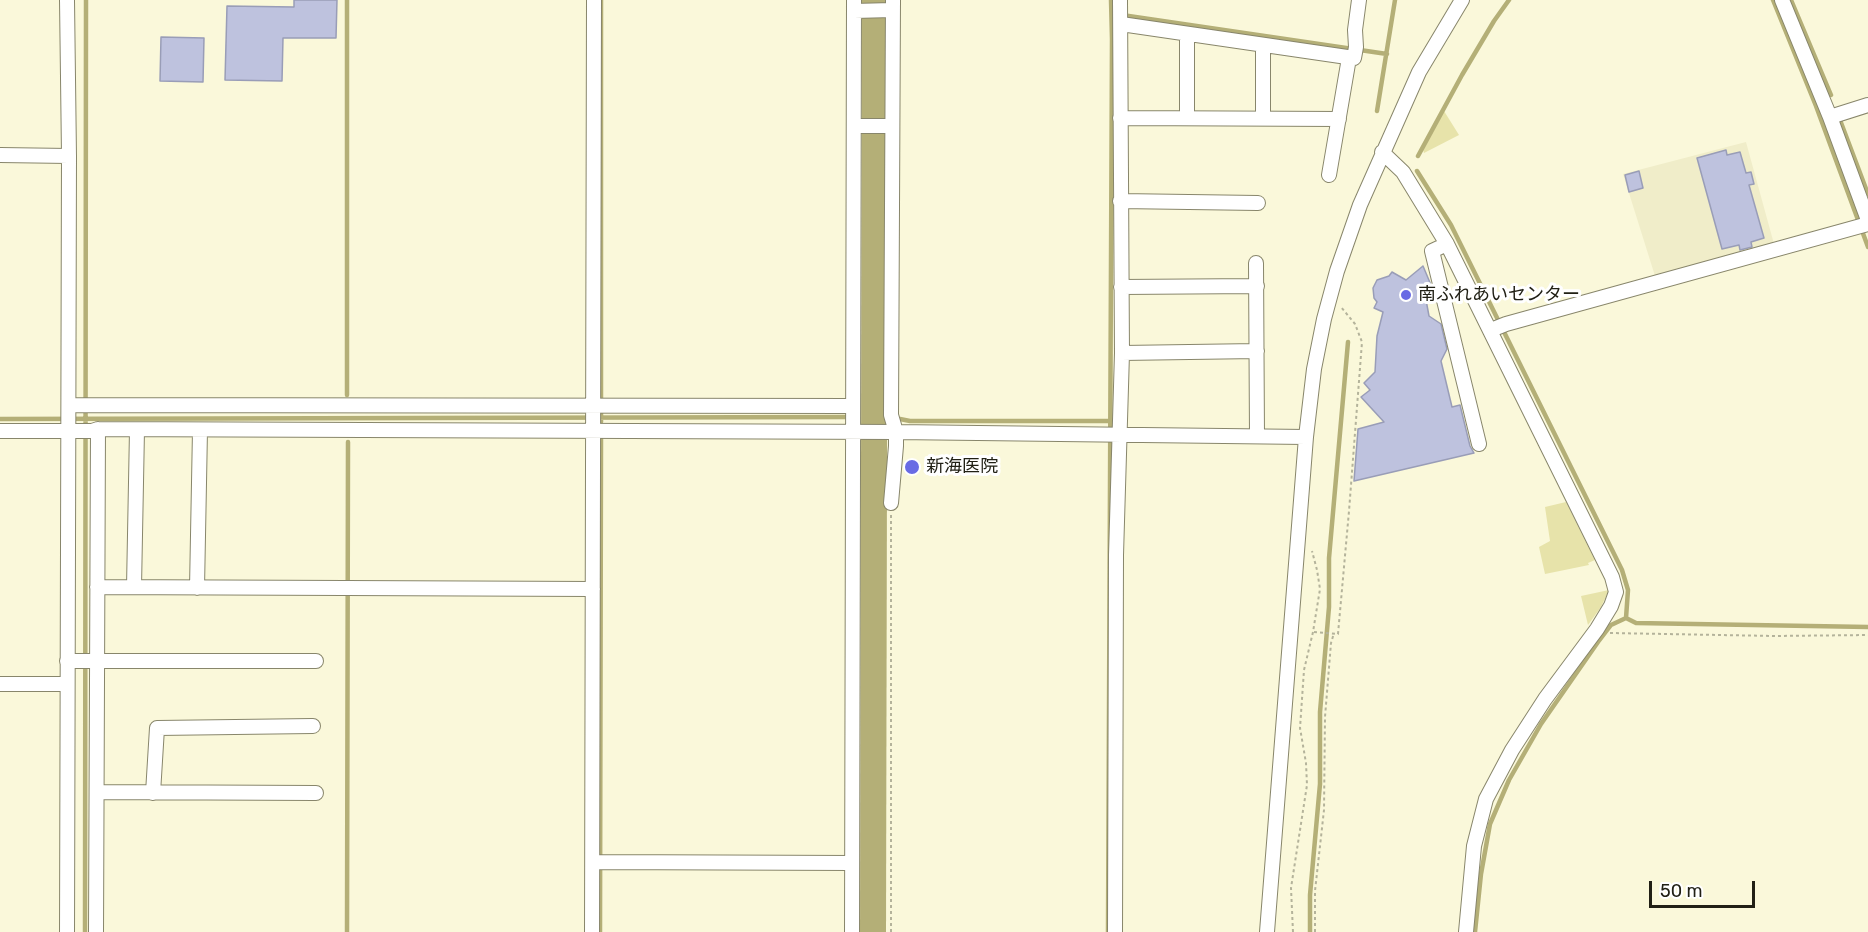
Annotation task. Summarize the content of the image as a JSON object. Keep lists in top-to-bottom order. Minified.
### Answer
{"places":["南ふれあいセンター","新海医院"],"scale_bar":"50 m"}
